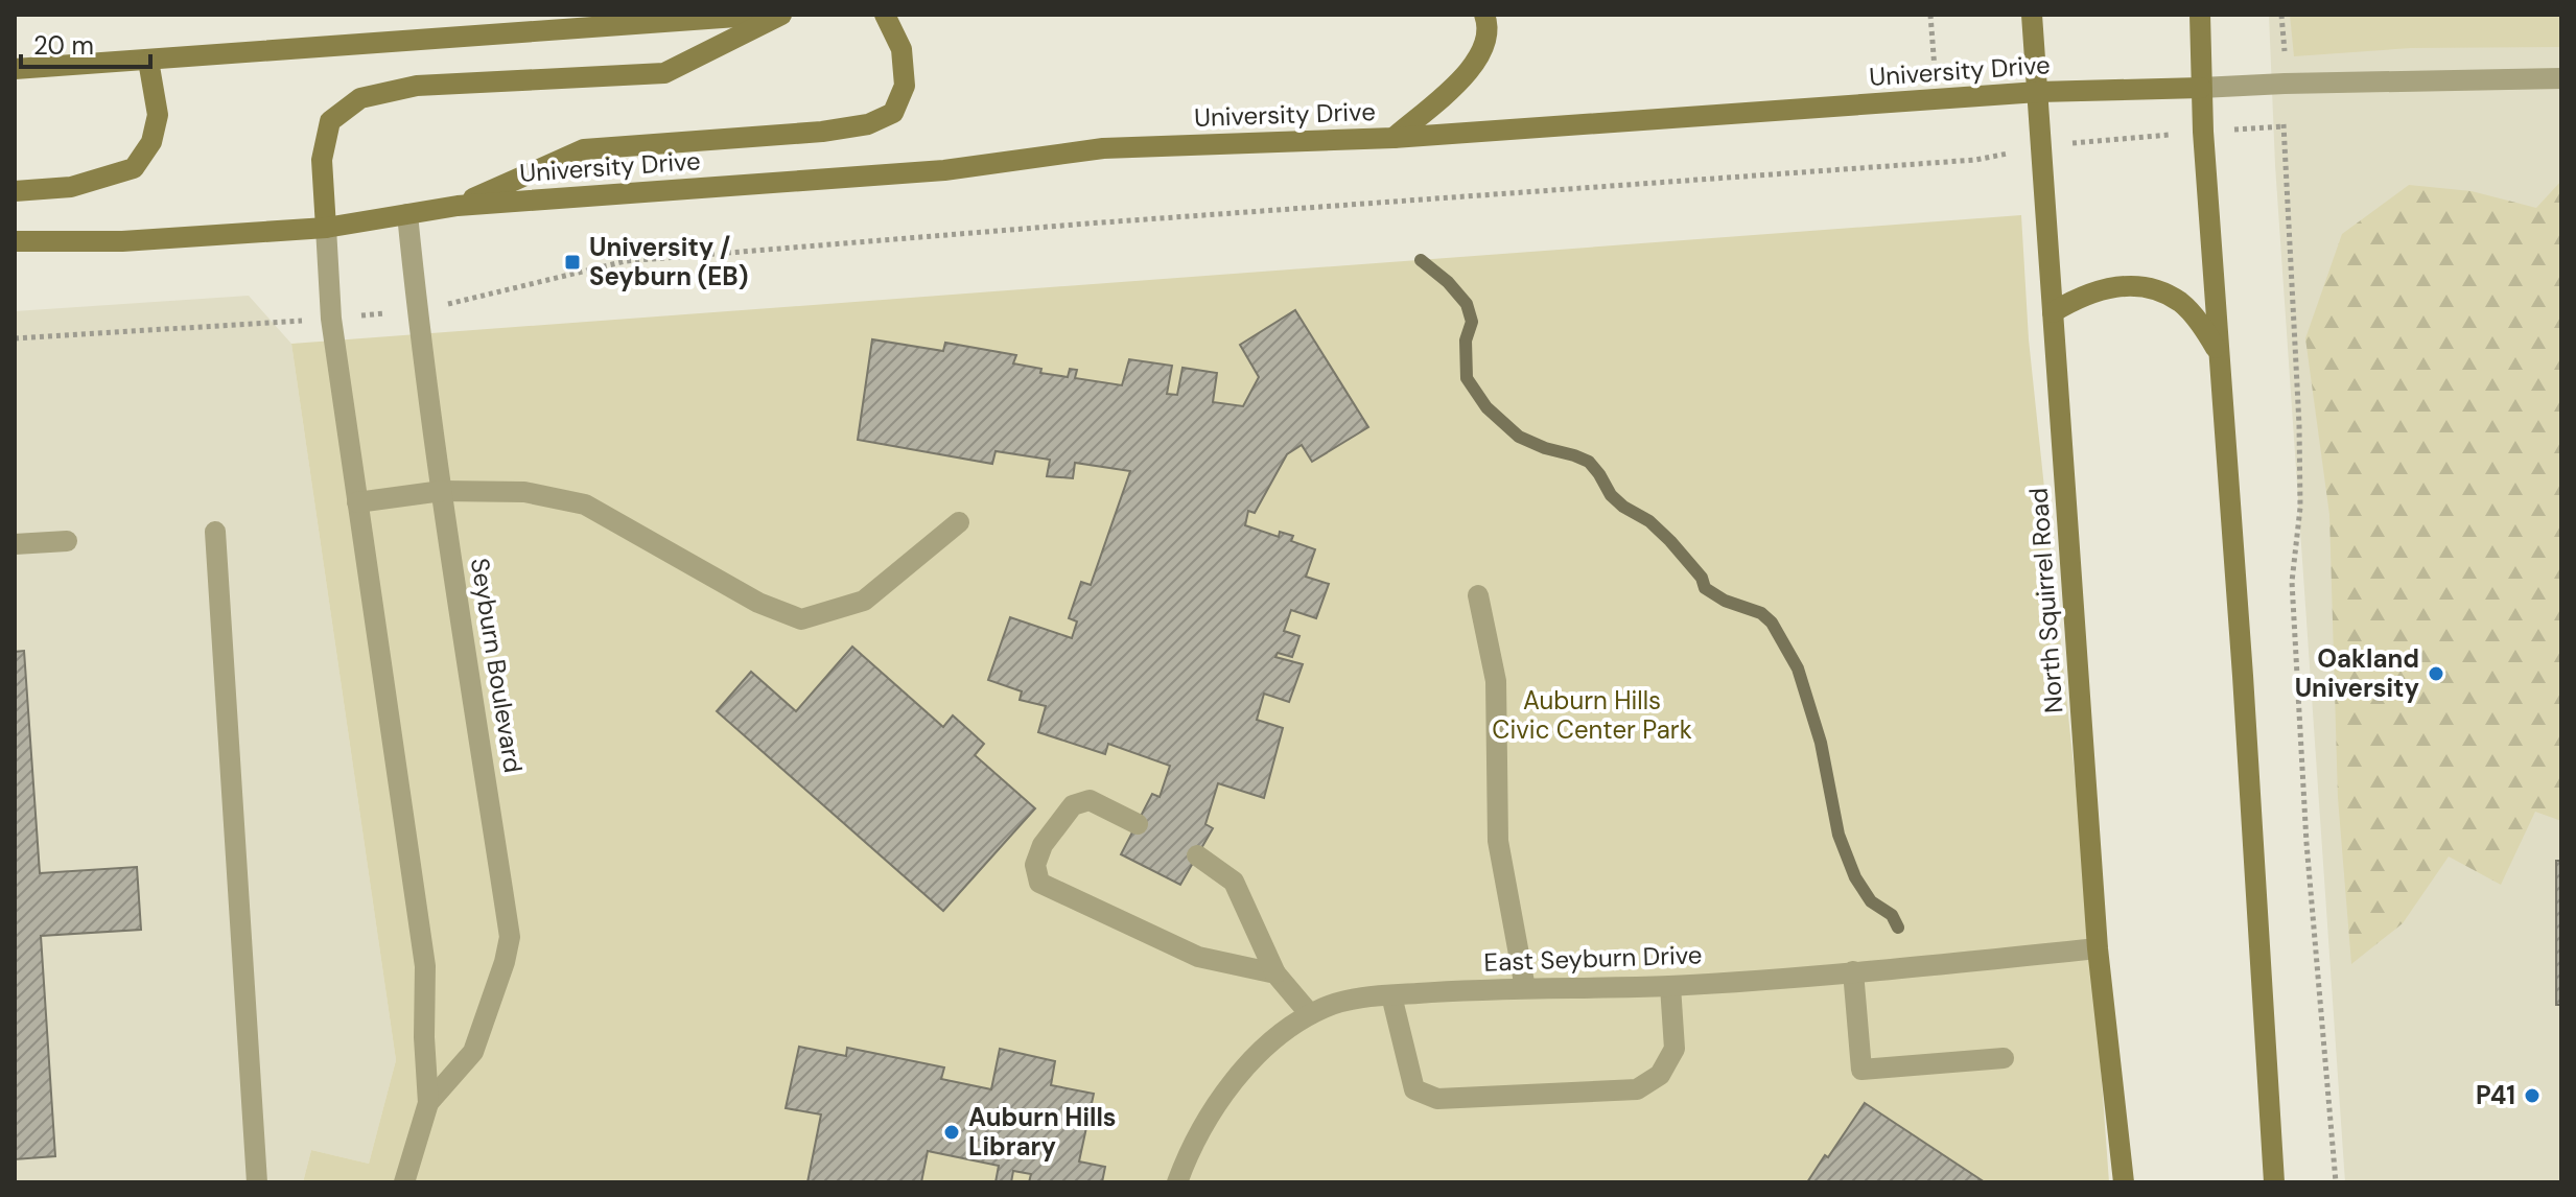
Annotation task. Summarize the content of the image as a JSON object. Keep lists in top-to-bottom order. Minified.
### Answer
{"streets":{"main road":["University Drive","North Squirrel Road"],"street":["Seyburn Boulevard","East Seyburn Drive"]},"crossings":[["University Drive","North Squirrel Road"],["University Drive","Seyburn Boulevard"],["North Squirrel Road","East Seyburn Drive"]],"parks":["Auburn Hills Civic Center Park"],"places":{"transit":["University / Seyburn (EB)"],"other":["Oakland University","P41","Auburn Hills Library"]},"scale_bar":"20 m"}
